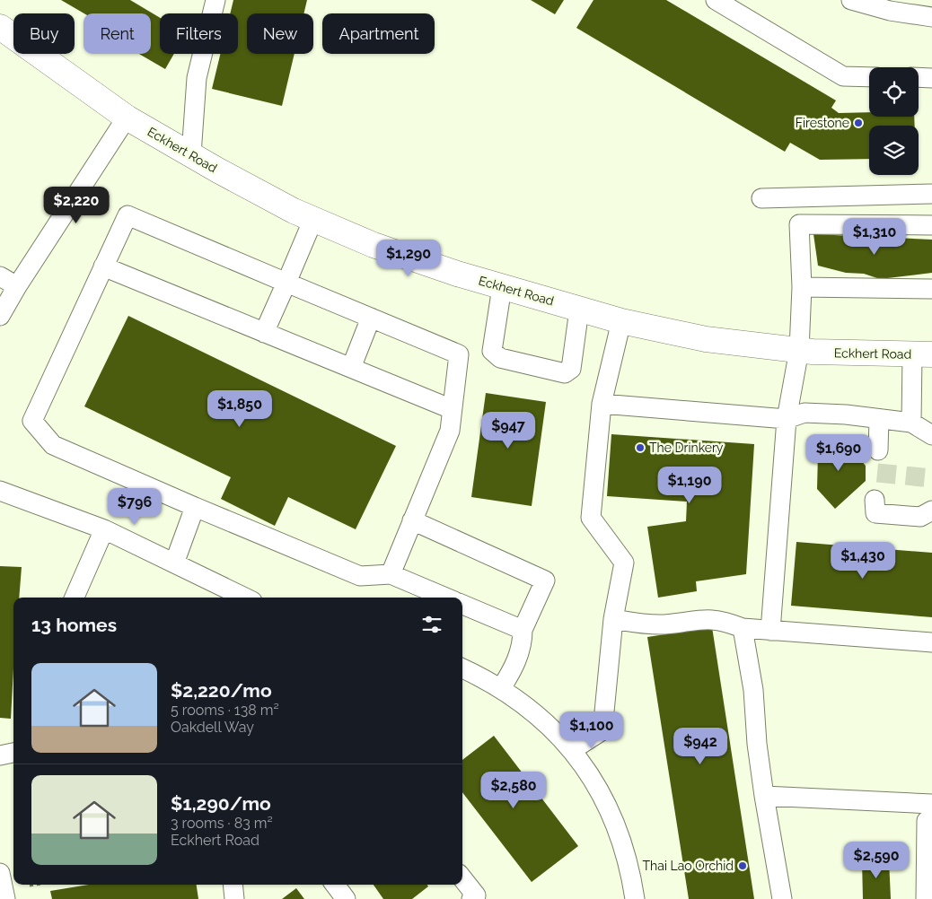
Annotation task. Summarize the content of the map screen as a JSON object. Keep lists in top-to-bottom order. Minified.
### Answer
{"streets":{"main road":["Eckhert Road"]},"places":["Firestone","The Drinkery","Thai Lao Orchid"],"page":{"chip":["Buy","Rent","Filters","New","Apartment"],"price":["$2,220","$1,310","$1,290","$1,850","$947","$1,690","$1,190","$796","$1,430","$1,100","$942","$2,580","$2,590"],"heading":"13 homes","list":[{"name":"$2,220/mo","note":"5 rooms · 138 m² · Oakdell Way"},{"name":"$1,290/mo","note":"3 rooms · 83 m² · Eckhert Road"}]}}
